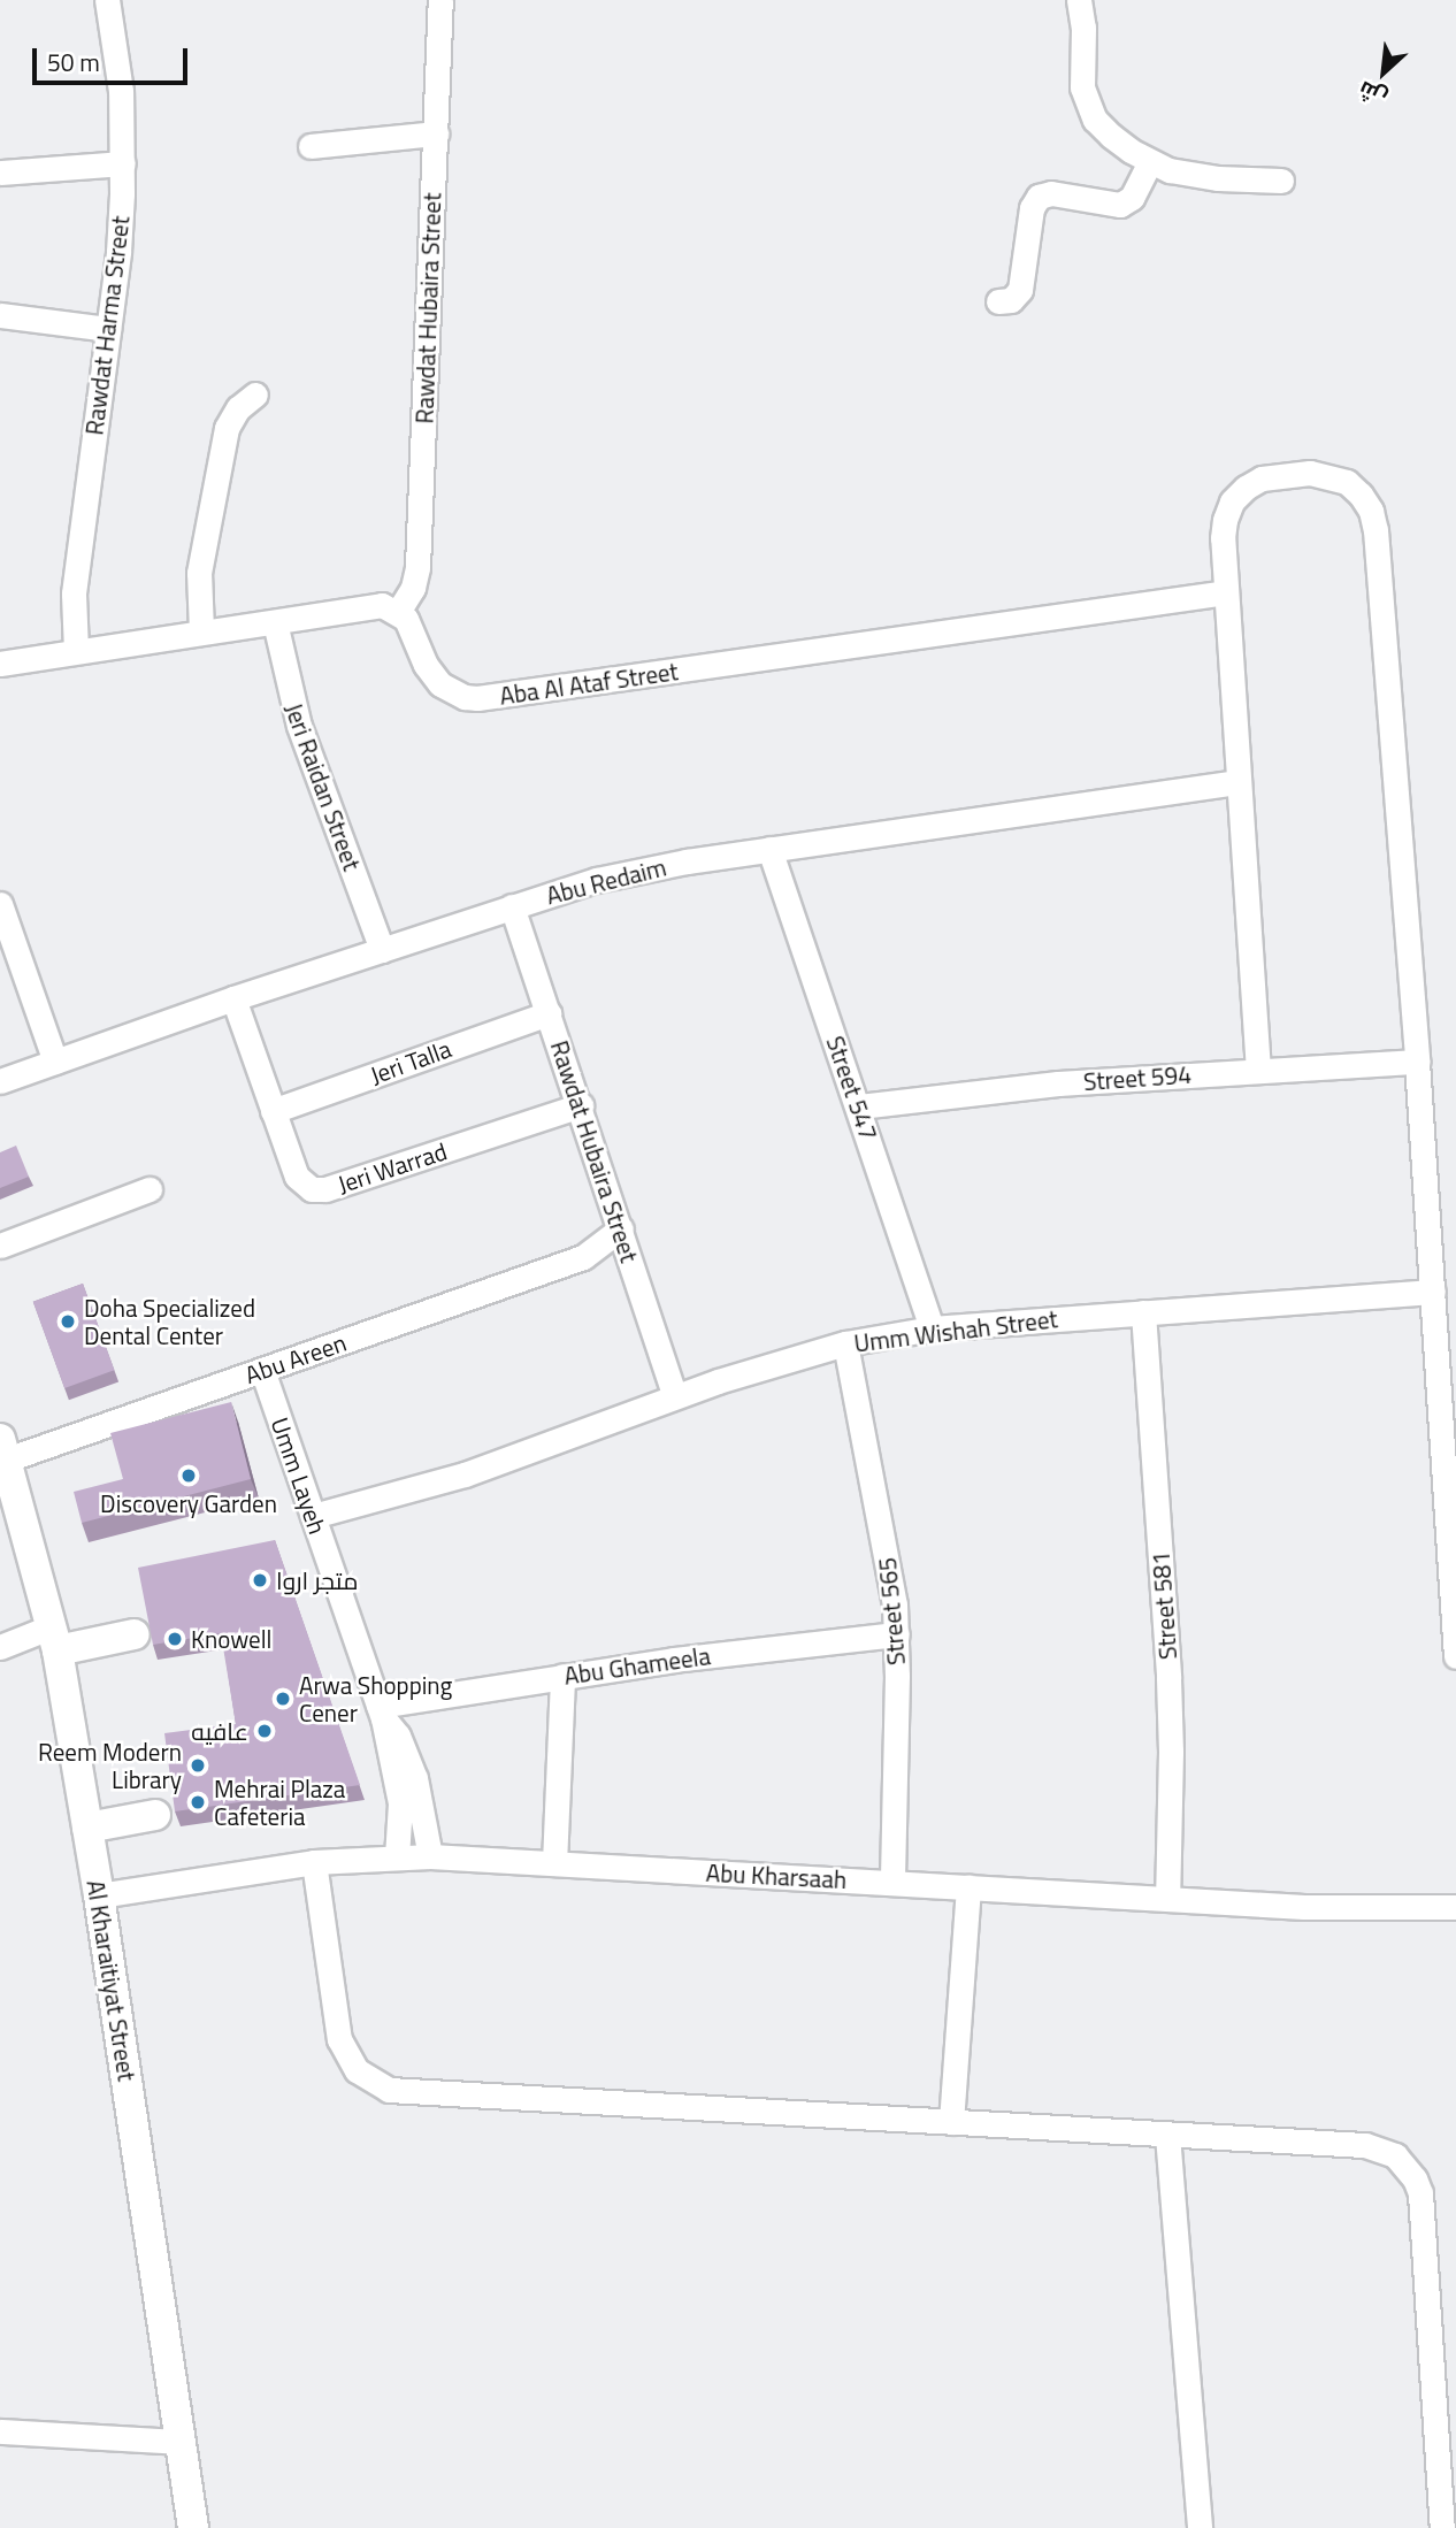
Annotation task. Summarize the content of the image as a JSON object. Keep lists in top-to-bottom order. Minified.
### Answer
{"streets":{"street":["Rawdat Hubaira Street","Rawdat Harma Street","Aba Al Ataf Street","Jeri Raidan Street","Abu Redaim","Jeri Talla","Street 594","Street 547","Jeri Warrad","Umm Wishah Street","Abu Areen","Umm Layeh","Street 581","Street 565","Abu Ghameela","Abu Kharsaah","Al Kharaitiyat Street"]},"crossings":[["Rawdat Hubaira Street","Aba Al Ataf Street"],["Rawdat Hubaira Street","Abu Redaim"],["Rawdat Hubaira Street","Jeri Talla"],["Rawdat Hubaira Street","Jeri Warrad"],["Rawdat Hubaira Street","Umm Wishah Street"],["Rawdat Hubaira Street","Abu Areen"],["Jeri Raidan Street","Abu Redaim"],["Abu Redaim","Street 547"],["Abu Redaim","Jeri Warrad"],["Jeri Talla","Jeri Warrad"],["Street 594","Street 547"],["Street 547","Umm Wishah Street"],["Umm Wishah Street","Umm Layeh"],["Umm Wishah Street","Street 581"],["Umm Wishah Street","Street 565"],["Abu Areen","Umm Layeh"],["Abu Areen","Al Kharaitiyat Street"],["Umm Layeh","Abu Ghameela"],["Umm Layeh","Abu Kharsaah"],["Street 581","Abu Kharsaah"],["Street 565","Abu Ghameela"],["Street 565","Abu Kharsaah"],["Abu Kharsaah","Al Kharaitiyat Street"]],"places":["Doha Specialized Dental Center","Discovery Garden","متجر اروا","Knowell","Arwa Shopping Cener","عافيه","Reem Modern Library","Mehrai Plaza Cafeteria"],"scale_bar":"50 m","north":"bottom left"}
